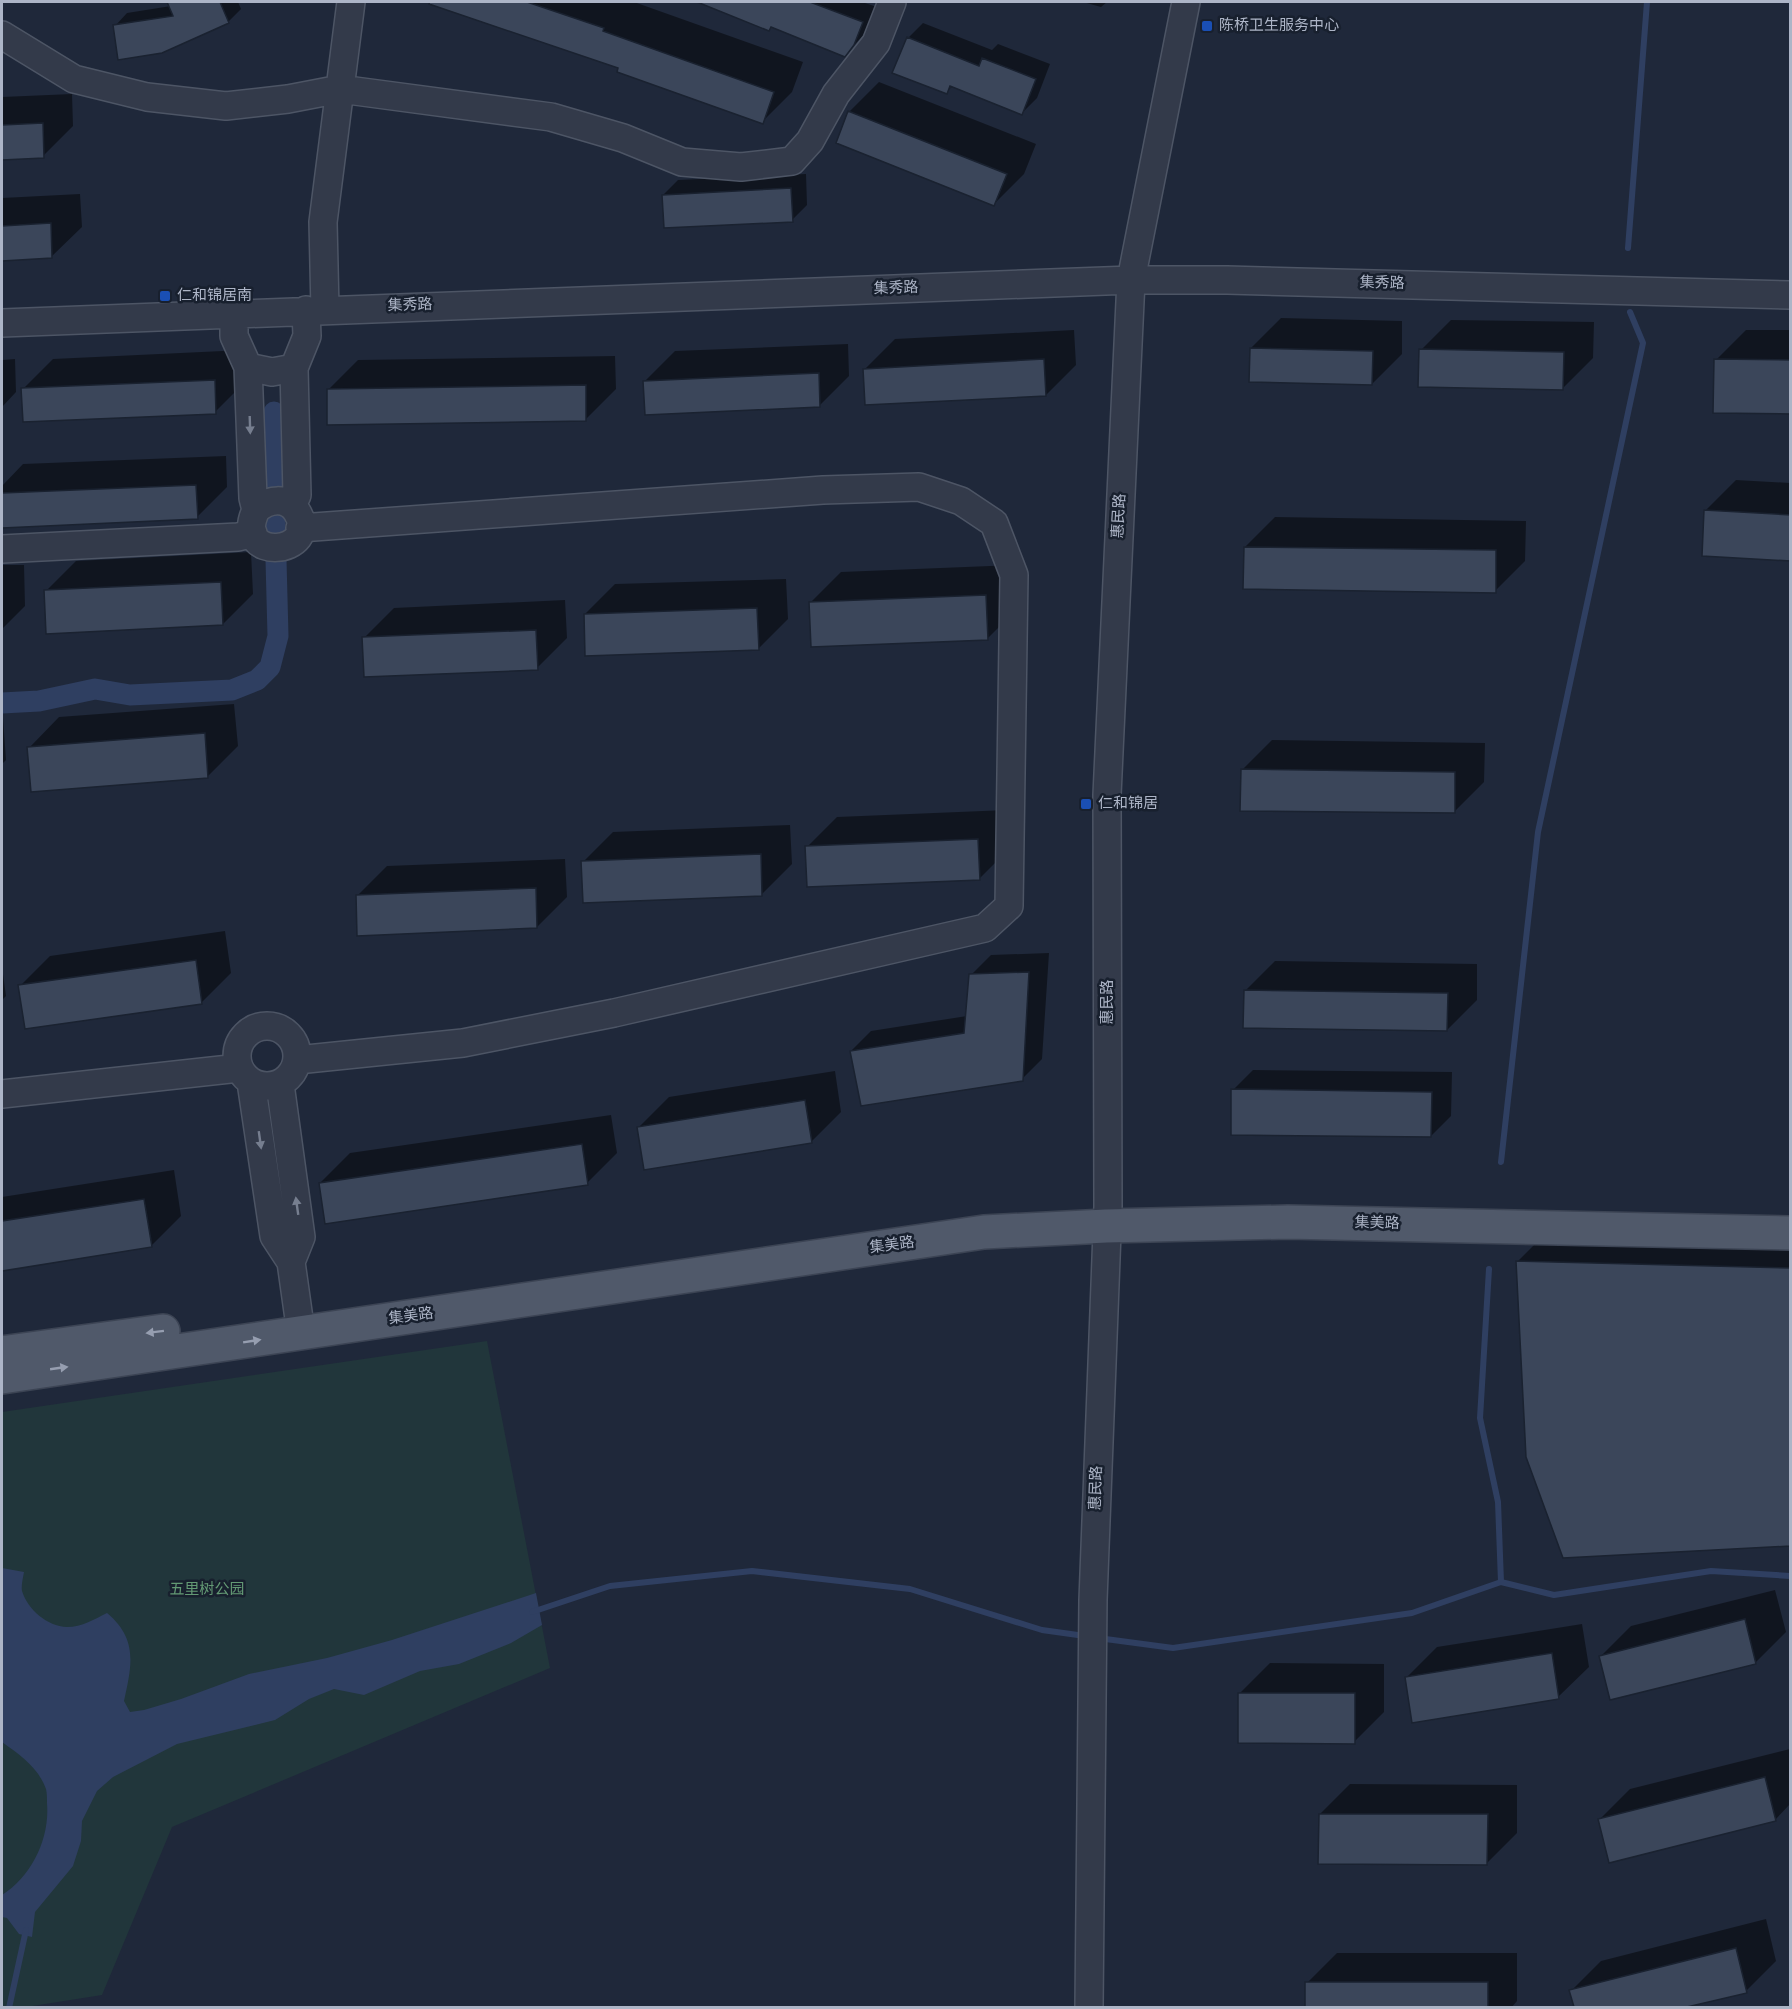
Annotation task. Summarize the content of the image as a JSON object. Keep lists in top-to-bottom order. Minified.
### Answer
{"streets":{"main road":["集美路"],"street":["集秀路","惠民路"]},"crossings":[["集秀路","惠民路"],["惠民路","集美路"]],"parks":["五里树公园"],"places":{"transit":["陈桥卫生服务中心","仁和锦居南","仁和锦居"]}}
